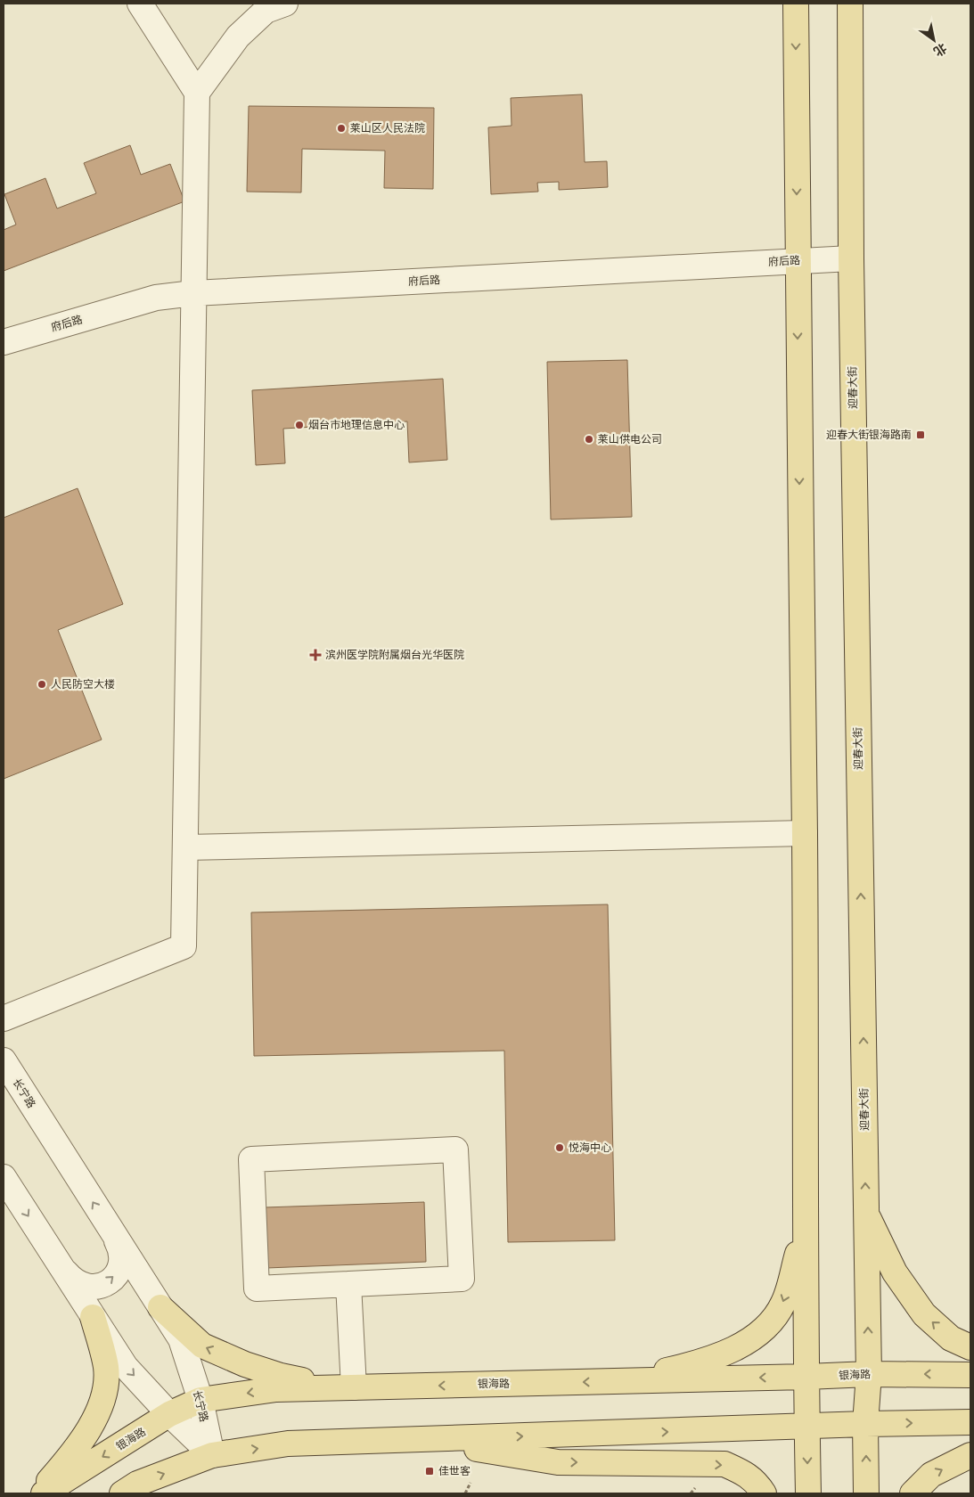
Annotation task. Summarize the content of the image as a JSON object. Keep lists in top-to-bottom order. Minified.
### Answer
{"streets":{"main road":["迎春大街","银海路"],"street":["府后路","长宁路"]},"crossings":[["府后路","迎春大街"],["迎春大街","银海路"],["长宁路","银海路"]],"places":{"other":["莱山区人民法院","烟台市地理信息中心","莱山供电公司","人民防空大楼","悦海中心"],"transit":["迎春大街银海路南","佳世客"],"health":["滨州医学院附属烟台光华医院"]},"north":"bottom right"}
